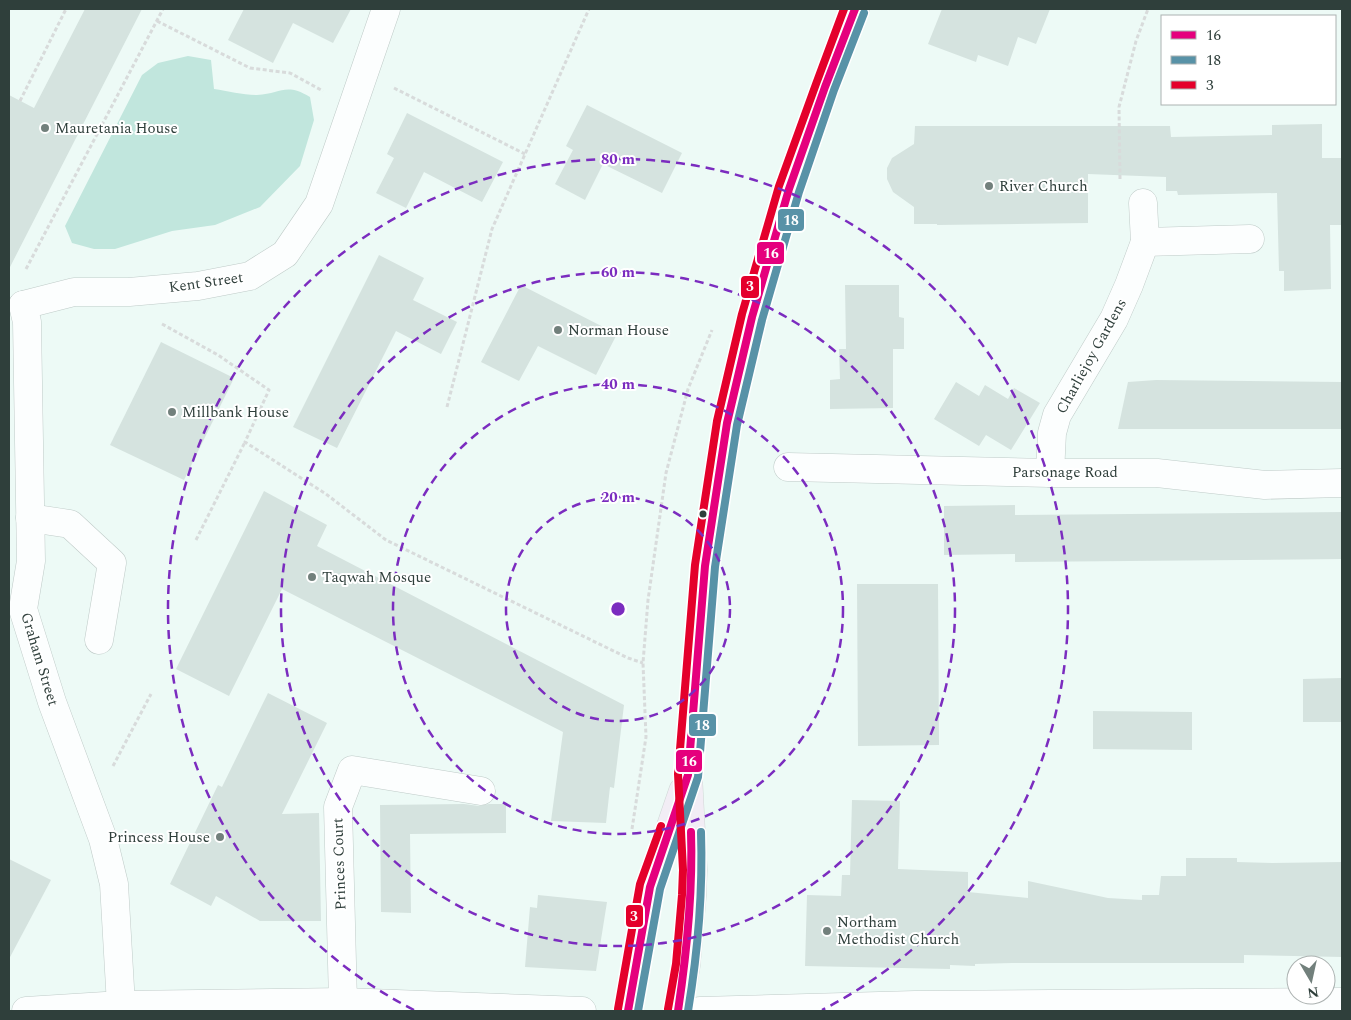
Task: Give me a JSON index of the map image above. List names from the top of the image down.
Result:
{
  "streets": {
    "street": [
      "Kent Street",
      "Charliejoy Gardens",
      "Parsonage Road",
      "Graham Street",
      "Princes Court"
    ]
  },
  "crossings": [
    ["Kent Street", "Graham Street"],
    ["Charliejoy Gardens", "Parsonage Road"]
  ],
  "places": [
    "Mauretania House",
    "River Church",
    "Norman House",
    "Millbank House",
    "Taqwah Mosque",
    "Princess House",
    "Northam Methodist Church"
  ],
  "lines": ["transit line 16", "transit line 3", "transit line 18"],
  "legend": ["16", "18", "3"],
  "north": "bottom",
  "rings": [
    "80 m",
    "60 m",
    "40 m",
    "20 m"
  ]
}
